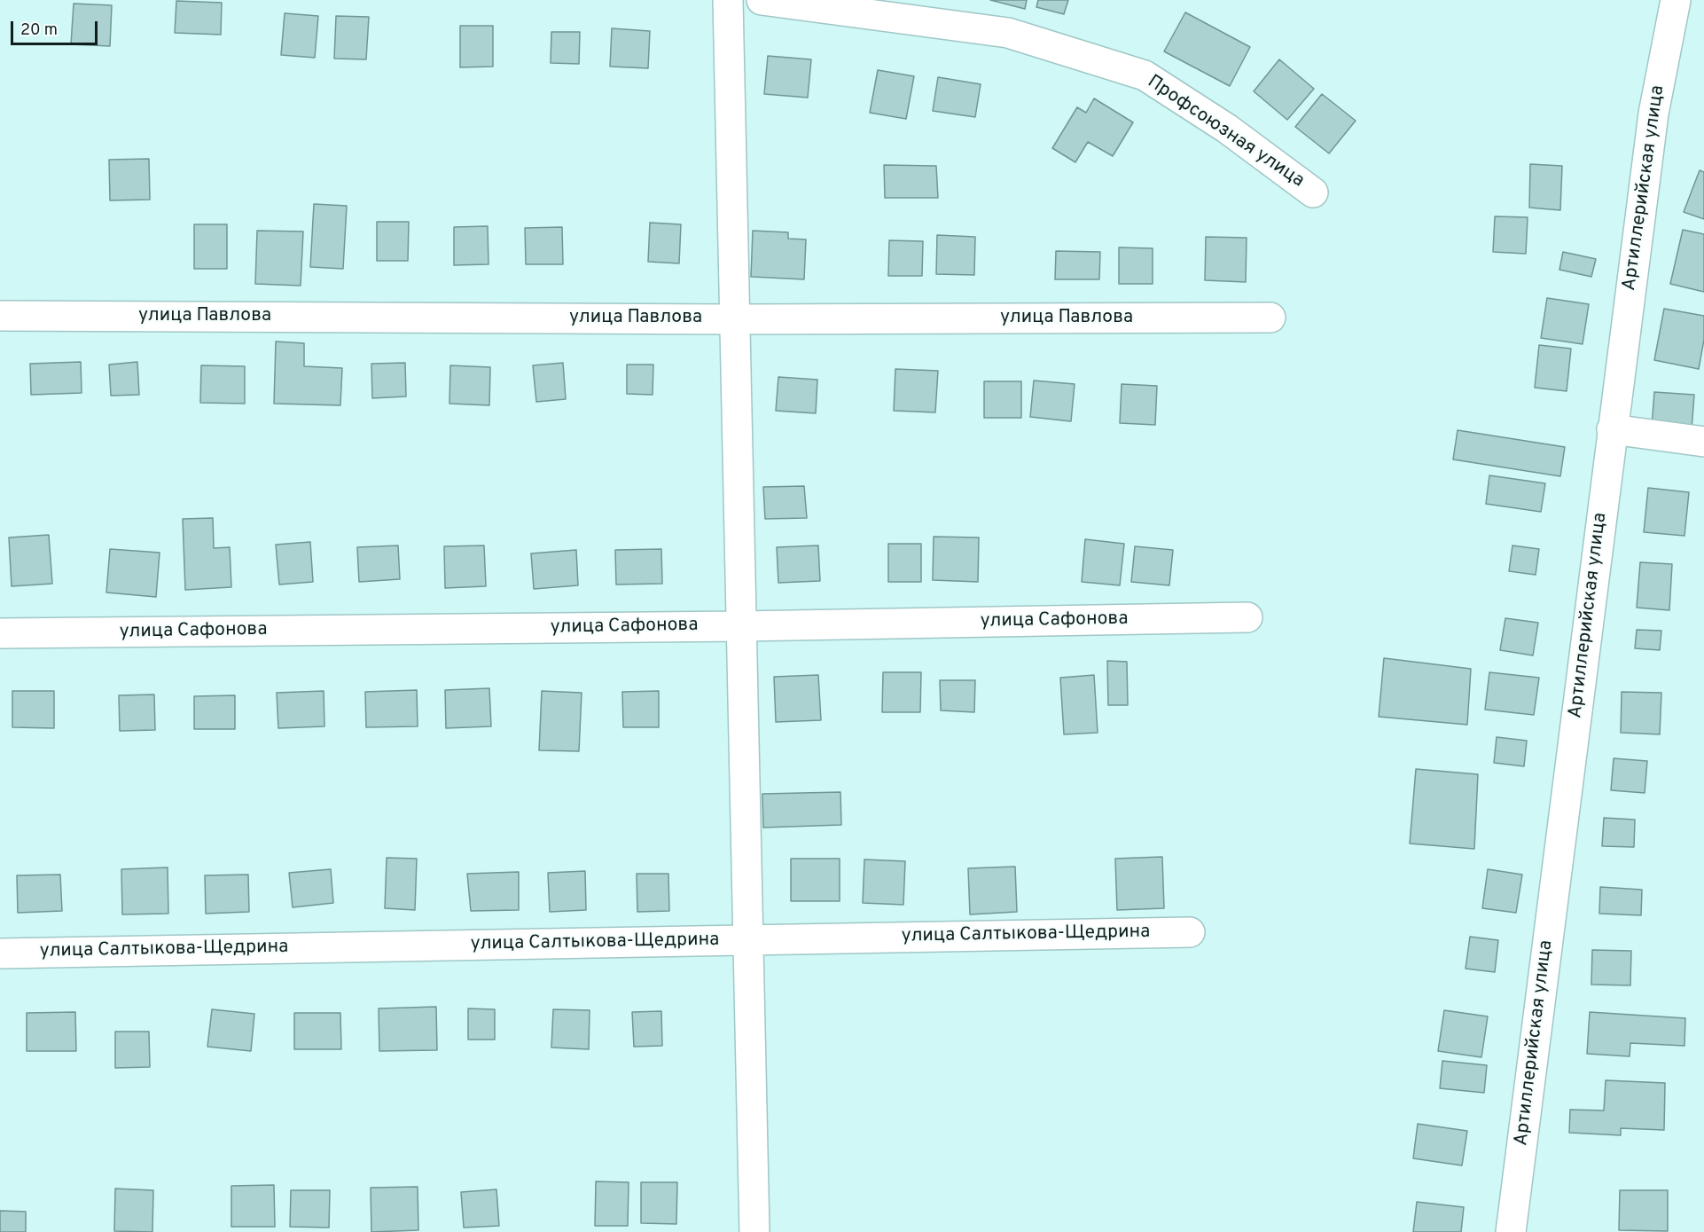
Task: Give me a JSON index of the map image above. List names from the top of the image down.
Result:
{
  "streets": {
    "street": [
      "Профсоюзная улица",
      "Артиллерийская улица",
      "улица Павлова",
      "улица Сафонова",
      "улица Салтыкова-Щедрина"
    ]
  },
  "scale_bar": "20 m"
}
